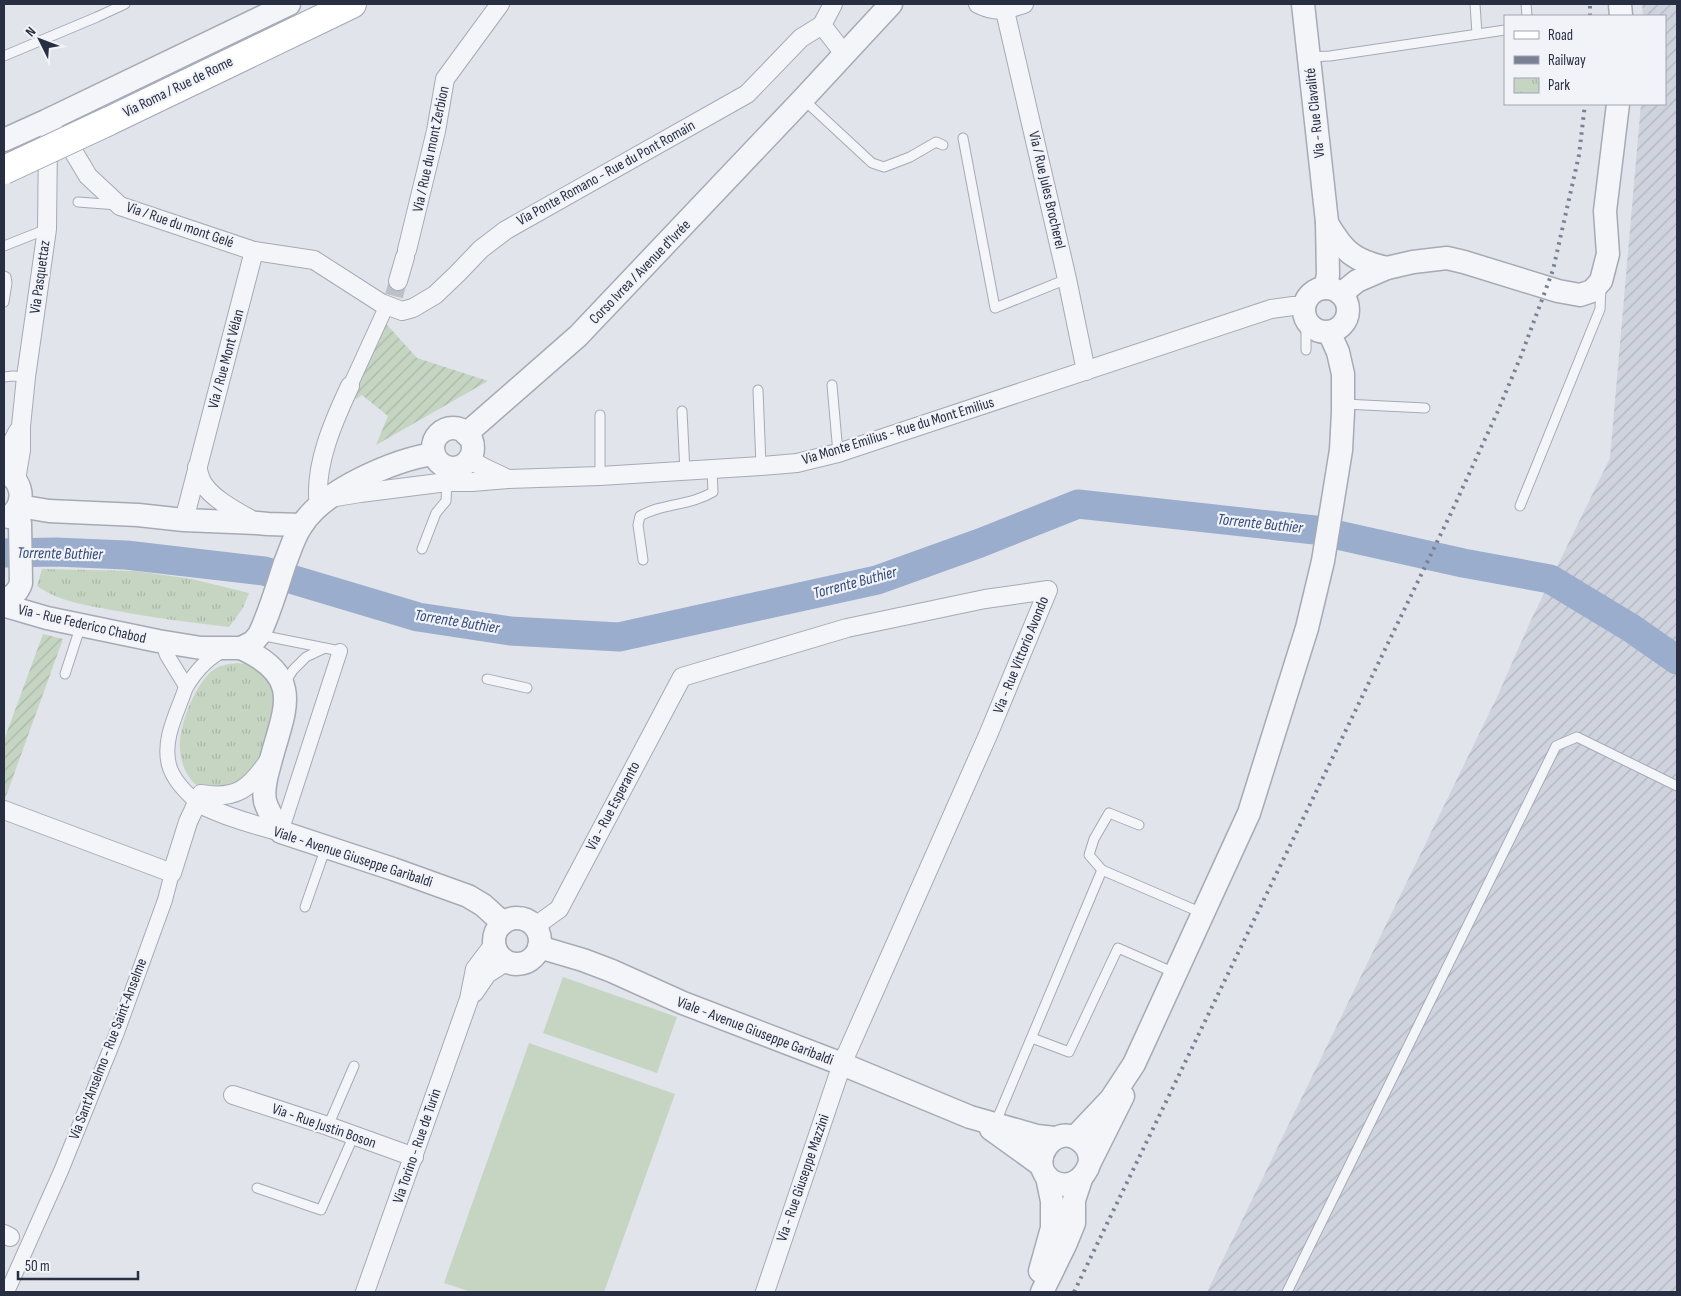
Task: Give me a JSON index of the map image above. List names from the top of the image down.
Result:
{
  "streets": {
    "main road": ["Via Roma / Rue de Rome"],
    "street": [
      "Via - Rue Clavalité",
      "Via / Rue du mont Zerbion",
      "Via Ponte Romano - Rue du Pont Romain",
      "Via / Rue Jules Brocherel",
      "Via / Rue du mont Gelé",
      "Corso Ivrea / Avenue d'Ivrée",
      "Via Pasquettaz",
      "Via / Rue Mont Vélan",
      "Via Monte Emilius - Rue du Mont Emilius",
      "Via - Rue Federico Chabod",
      "Via - Rue Vittorio Avondo",
      "Via - Rue Esperanto",
      "Viale - Avenue Giuseppe Garibaldi",
      "Via Sant'Anselmo - Rue Saint-Anselme",
      "Via - Rue Justin Boson",
      "Via Torino - Rue de Turin",
      "Via - Rue Giuseppe Mazzini"
    ]
  },
  "crossings": [
    ["Via - Rue Clavalité", "Via Monte Emilius - Rue du Mont Emilius"],
    ["Via / Rue du mont Zerbion", "Via Ponte Romano - Rue du Pont Romain"],
    ["Via / Rue du mont Zerbion", "Via / Rue du mont Gelé"],
    ["Via Ponte Romano - Rue du Pont Romain", "Via / Rue du mont Gelé"],
    ["Via / Rue Jules Brocherel", "Via Monte Emilius - Rue du Mont Emilius"],
    ["Via / Rue du mont Gelé", "Via Pasquettaz"],
    ["Via / Rue du mont Gelé", "Via / Rue Mont Vélan"],
    ["Via - Rue Federico Chabod", "Viale - Avenue Giuseppe Garibaldi"],
    ["Via - Rue Federico Chabod", "Via Sant'Anselmo - Rue Saint-Anselme"],
    ["Via - Rue Vittorio Avondo", "Via - Rue Esperanto"],
    ["Via - Rue Vittorio Avondo", "Viale - Avenue Giuseppe Garibaldi"],
    ["Via - Rue Vittorio Avondo", "Via - Rue Giuseppe Mazzini"],
    ["Via - Rue Esperanto", "Viale - Avenue Giuseppe Garibaldi"],
    ["Via - Rue Esperanto", "Via Torino - Rue de Turin"],
    ["Viale - Avenue Giuseppe Garibaldi", "Via Sant'Anselmo - Rue Saint-Anselme"],
    ["Viale - Avenue Giuseppe Garibaldi", "Via Torino - Rue de Turin"],
    ["Viale - Avenue Giuseppe Garibaldi", "Via - Rue Giuseppe Mazzini"],
    ["Via - Rue Justin Boson", "Via Torino - Rue de Turin"]
  ],
  "water": ["Torrente Buthier"],
  "legend": ["Road", "Railway", "Park"],
  "scale_bar": "50 m",
  "north": "top left"
}
